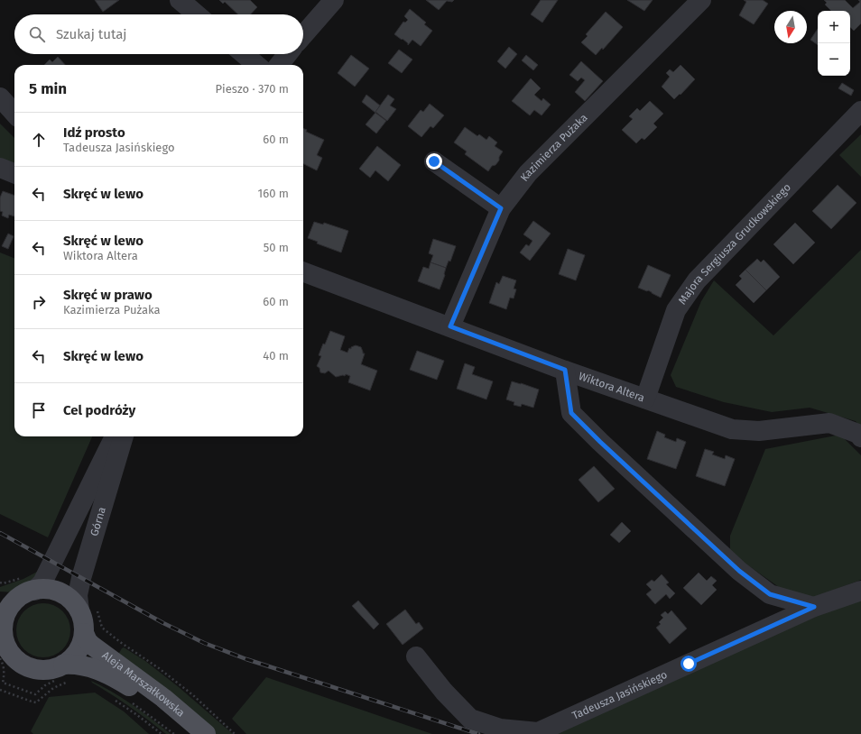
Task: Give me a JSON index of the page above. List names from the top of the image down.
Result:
{
  "streets": {
    "main road": ["Aleja Marszałkowska"],
    "street": [
      "Kazimierza Pużaka",
      "Majora Sergiusza Grudkowskiego",
      "Wiktora Altera",
      "Górna",
      "Tadeusza Jasińskiego"
    ]
  },
  "crossings": [
    ["Kazimierza Pużaka", "Wiktora Altera"],
    ["Majora Sergiusza Grudkowskiego", "Wiktora Altera"]
  ],
  "north": "bottom",
  "page": {
    "map_buttons": ["+", "−"],
    "search": "Szukaj tutaj",
    "heading": ["5 min", "Pieszo · 370 m"],
    "list": [
      ["Idź prosto", "Tadeusza Jasińskiego", "60 m"],
      ["Skręć w lewo", "160 m"],
      ["Skręć w lewo", "Wiktora Altera", "50 m"],
      ["Skręć w prawo", "Kazimierza Pużaka", "60 m"],
      ["Skręć w lewo", "40 m"],
      "Cel podróży"
    ]
  }
}
